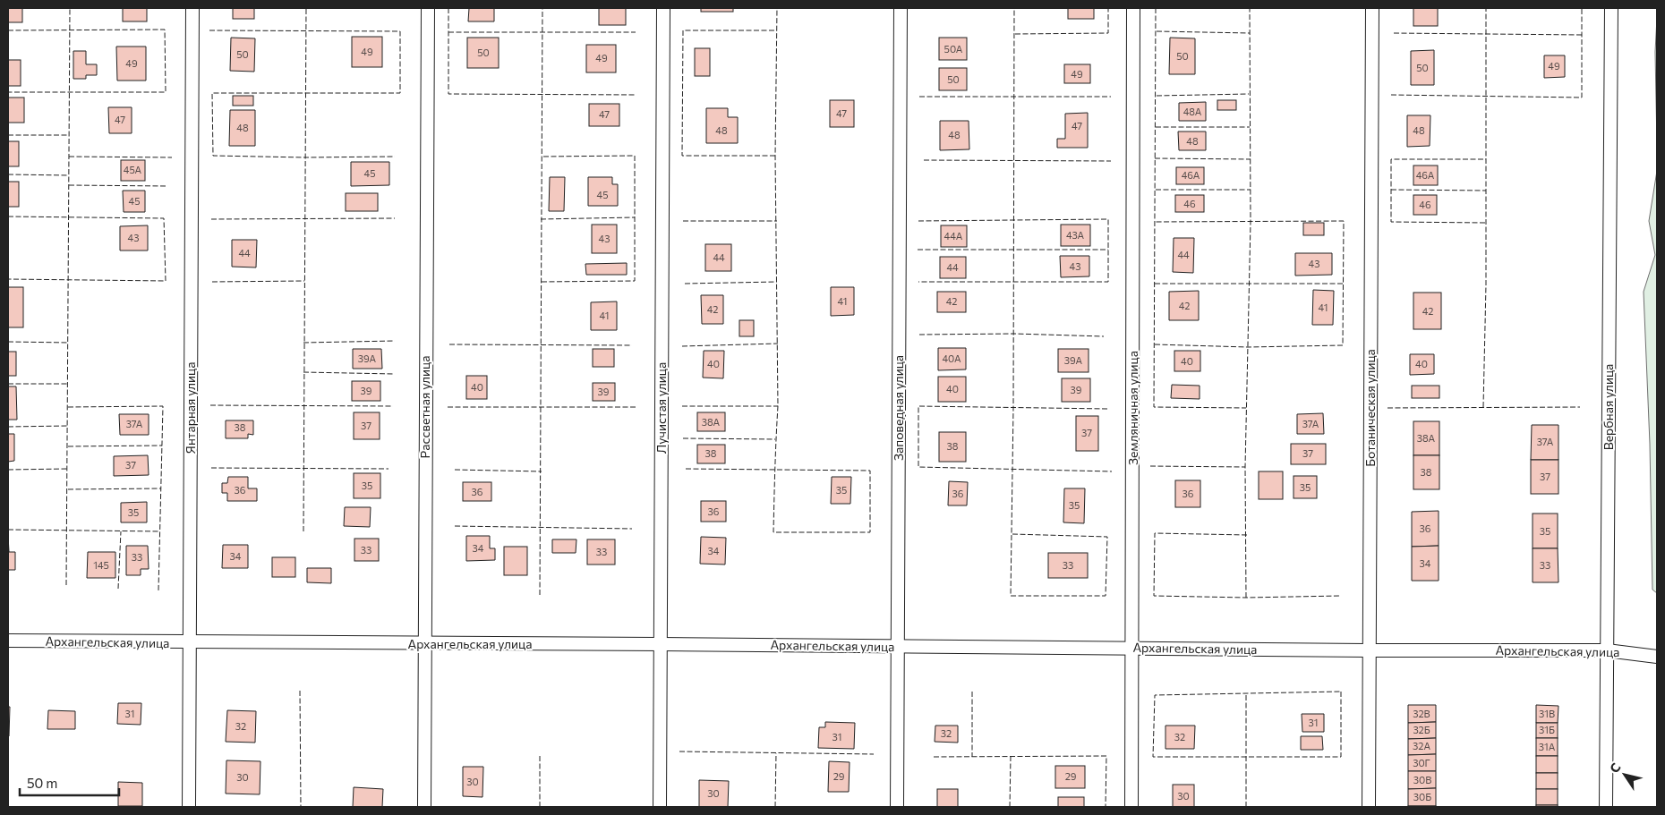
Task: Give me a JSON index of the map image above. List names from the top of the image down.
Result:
{
  "streets": {
    "street": [
      "Рассветная улица",
      "Вербная улица",
      "Янтарная улица",
      "Лучистая улица",
      "Заповедная улица",
      "Земляничная улица",
      "Ботаническая улица",
      "Архангельская улица"
    ]
  },
  "crossings": [
    ["Рассветная улица", "Архангельская улица"],
    ["Вербная улица", "Архангельская улица"],
    ["Янтарная улица", "Архангельская улица"],
    ["Лучистая улица", "Архангельская улица"],
    ["Заповедная улица", "Архангельская улица"],
    ["Земляничная улица", "Архангельская улица"],
    ["Ботаническая улица", "Архангельская улица"]
  ],
  "house_numbers": [
    "50А",
    "49",
    "50",
    "50",
    "50",
    "49",
    "49",
    "49",
    "50",
    "49",
    "50",
    "48А",
    "47",
    "47",
    "47",
    "47",
    "48",
    "48",
    "48",
    "48",
    "48",
    "45А",
    "45",
    "46А",
    "46А",
    "45",
    "45",
    "46",
    "46",
    "43А",
    "44А",
    "43",
    "43",
    "44",
    "44",
    "44",
    "43",
    "43",
    "44",
    "41",
    "42",
    "42",
    "41",
    "42",
    "42",
    "41",
    "39А",
    "40А",
    "39А",
    "40",
    "40",
    "40",
    "40",
    "40",
    "39",
    "39",
    "39",
    "38А",
    "37А",
    "37А",
    "37",
    "38",
    "37",
    "38А",
    "37А",
    "38",
    "38",
    "37",
    "37",
    "38",
    "37",
    "35",
    "35",
    "36",
    "35",
    "36",
    "36",
    "36",
    "35",
    "36",
    "35",
    "36",
    "35",
    "34",
    "33",
    "34",
    "33",
    "34",
    "33",
    "34",
    "145",
    "33",
    "33",
    "31",
    "32В",
    "31В",
    "31",
    "32",
    "32Б",
    "31Б",
    "32",
    "31",
    "32",
    "32А",
    "31А",
    "30Г",
    "29",
    "29",
    "30",
    "30В",
    "30",
    "30",
    "30",
    "30Б"
  ],
  "scale_bar": "50 m",
  "north": "top left"
}
